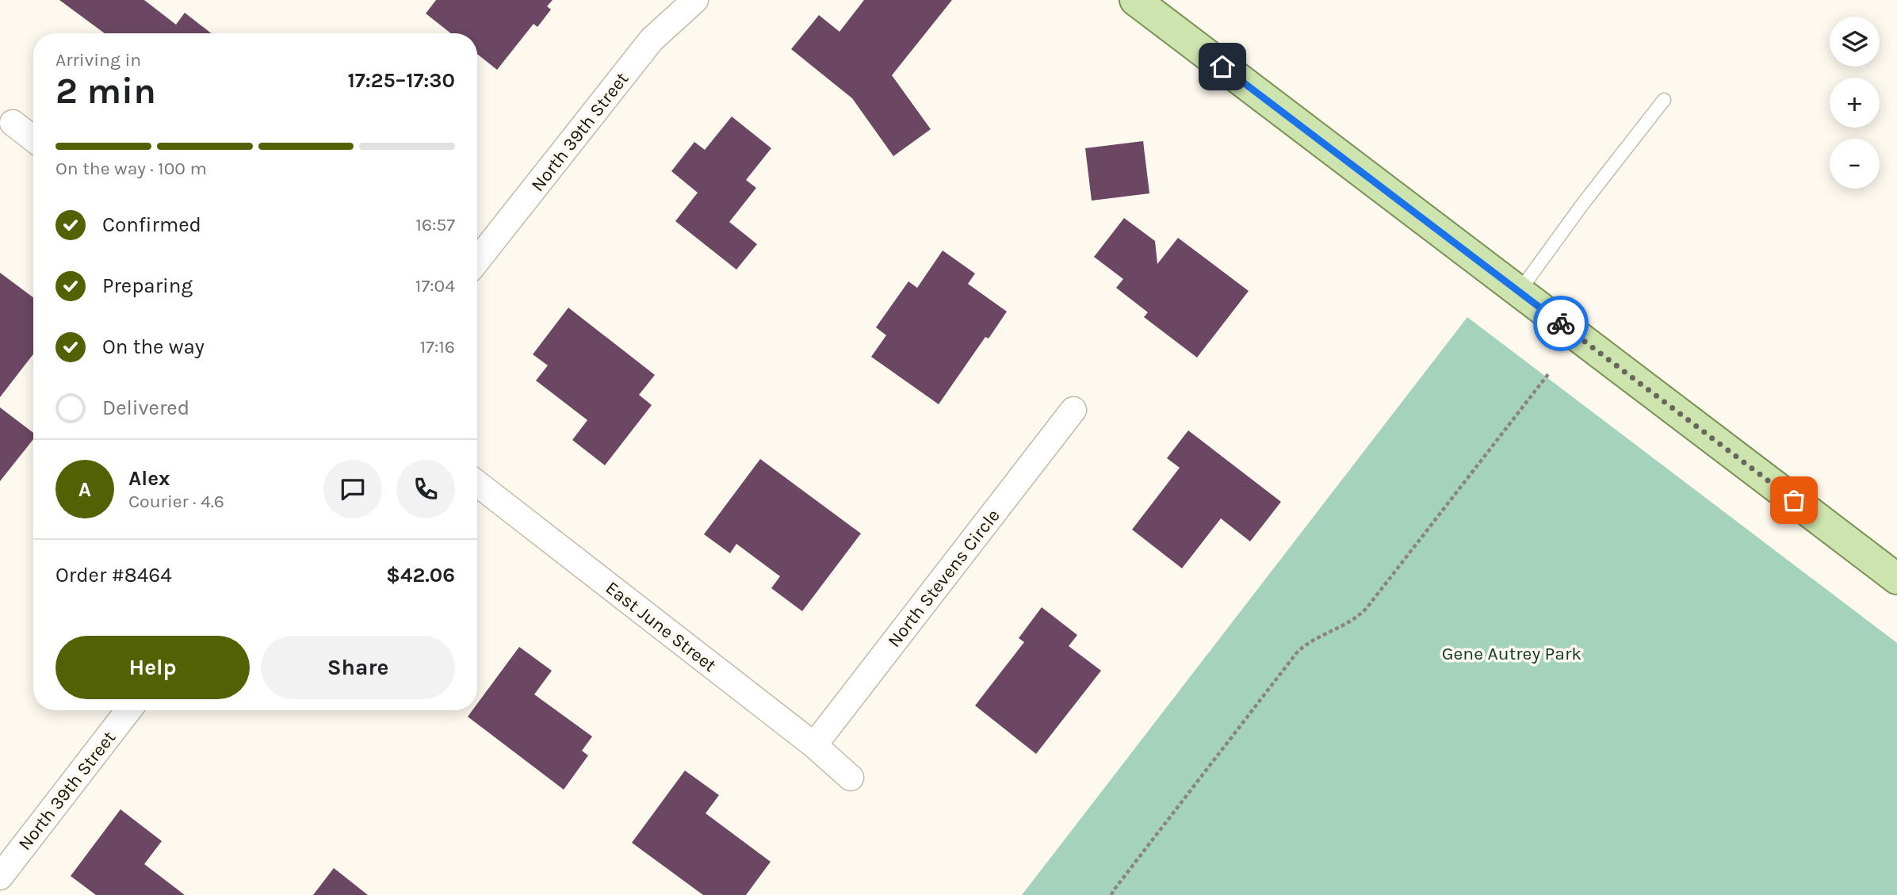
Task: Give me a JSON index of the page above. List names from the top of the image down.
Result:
{
  "streets": {
    "street": ["North 39th Street", "North Stevens Circle", "East June Street"]
  },
  "crossings": [
    ["North Stevens Circle", "East June Street"]
  ],
  "parks": ["Gene Autrey Park"],
  "page": {
    "map_buttons": ["+", "−"],
    "heading": ["2 min", "Arriving in", "17:25–17:30"],
    "panel": [
      "Alex",
      "Courier · 4.6",
      "Order #8464",
      "$42.06"
    ],
    "bar": "On the way · 100 m",
    "list": [
      ["Confirmed", "16:57"],
      ["Preparing", "17:04"],
      ["On the way", "17:16"],
      "Delivered"
    ],
    "round": "A",
    "buttons": ["Help", "Share"]
  }
}
